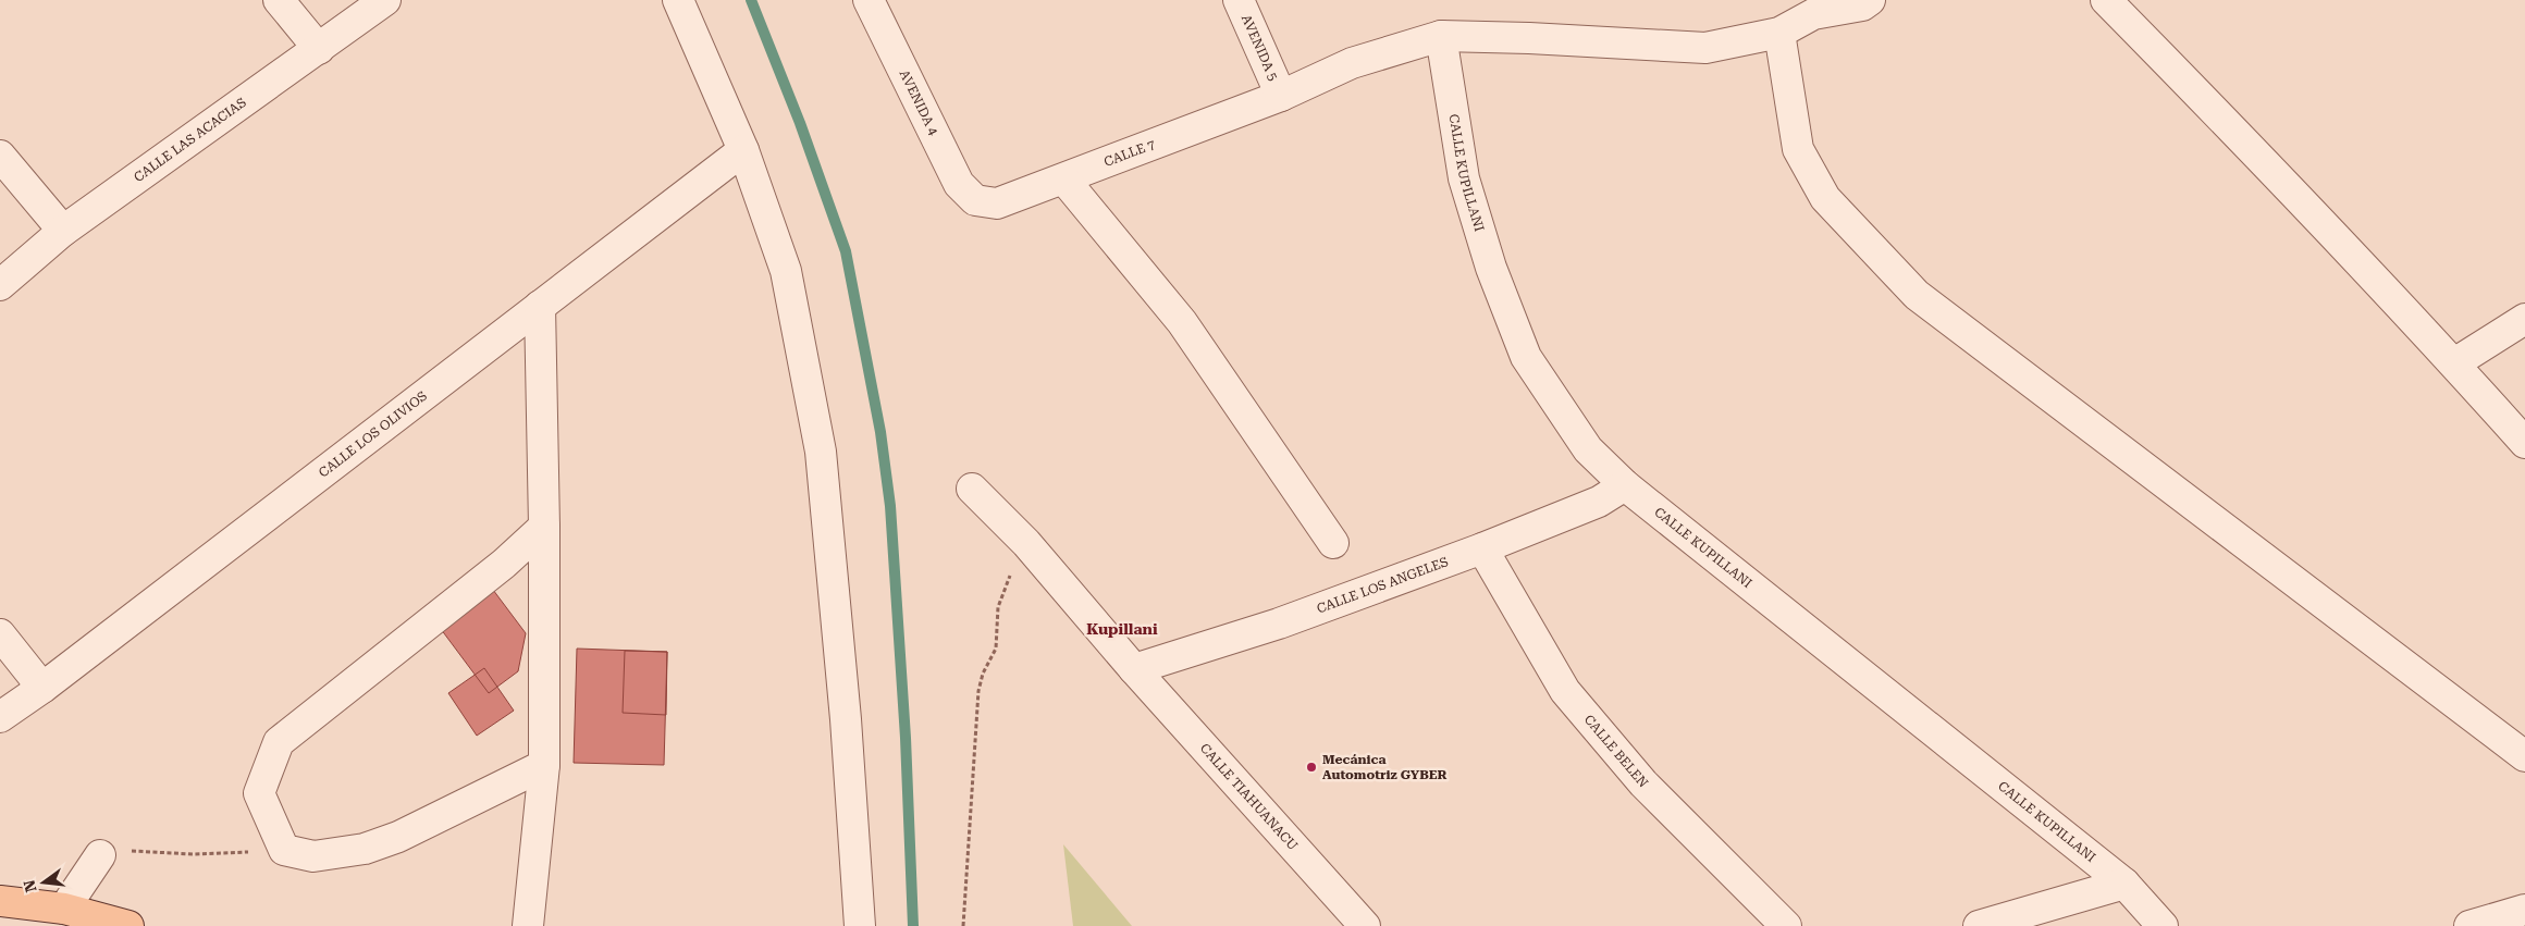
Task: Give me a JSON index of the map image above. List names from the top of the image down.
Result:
{
  "streets": {
    "street": [
      "AVENIDA 5",
      "AVENIDA 4",
      "CALLE LAS ACACIAS",
      "CALLE 7",
      "CALLE KUPILLANI",
      "CALLE LOS OLIVIOS",
      "CALLE LOS ANGELES",
      "CALLE BELEN",
      "CALLE TIAHUANACU"
    ]
  },
  "crossings": [
    ["AVENIDA 5", "CALLE 7"],
    ["AVENIDA 4", "CALLE 7"],
    ["CALLE 7", "CALLE KUPILLANI"],
    ["CALLE KUPILLANI", "CALLE LOS ANGELES"],
    ["CALLE LOS ANGELES", "CALLE BELEN"],
    ["CALLE LOS ANGELES", "CALLE TIAHUANACU"]
  ],
  "districts": ["Kupillani"],
  "places": ["Mecánica Automotriz GYBER"],
  "north": "left"
}
